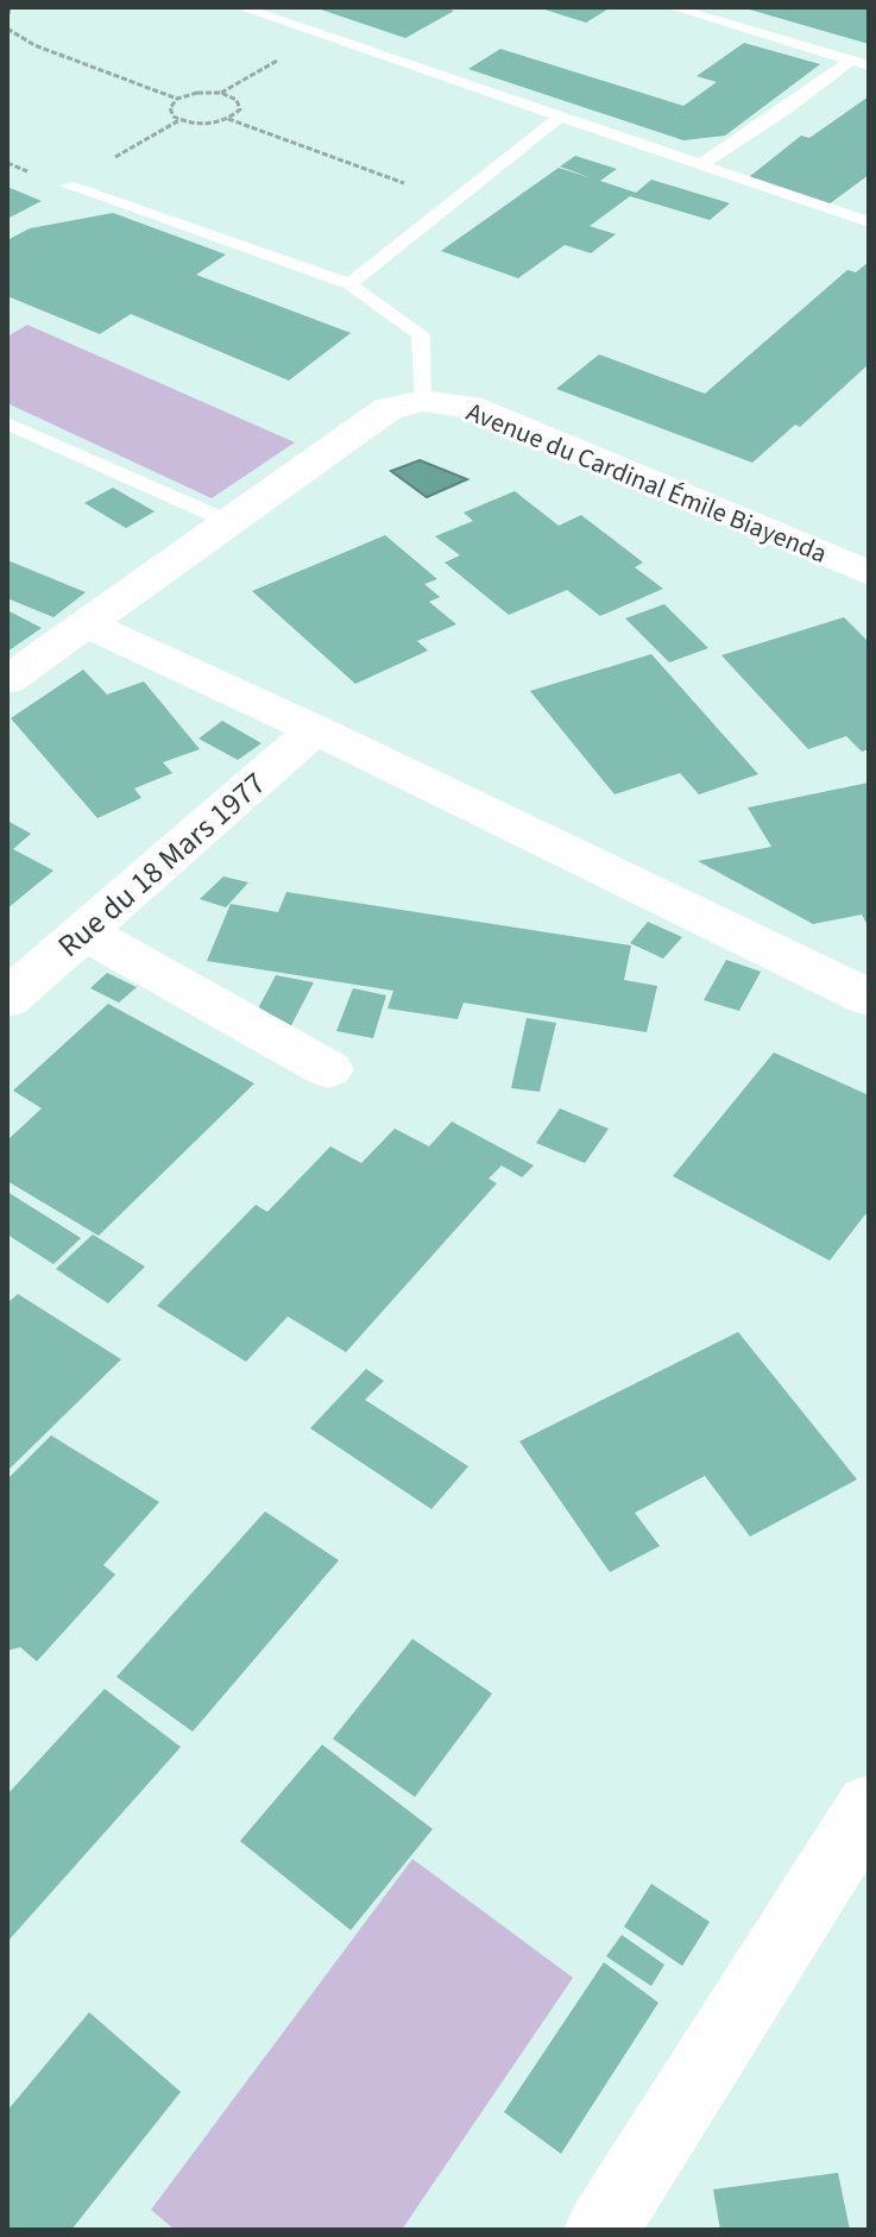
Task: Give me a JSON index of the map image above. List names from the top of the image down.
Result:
{
  "streets": {
    "street": ["Avenue du Cardinal Émile Biayenda", "Rue du 18 Mars 1977"]
  }
}
